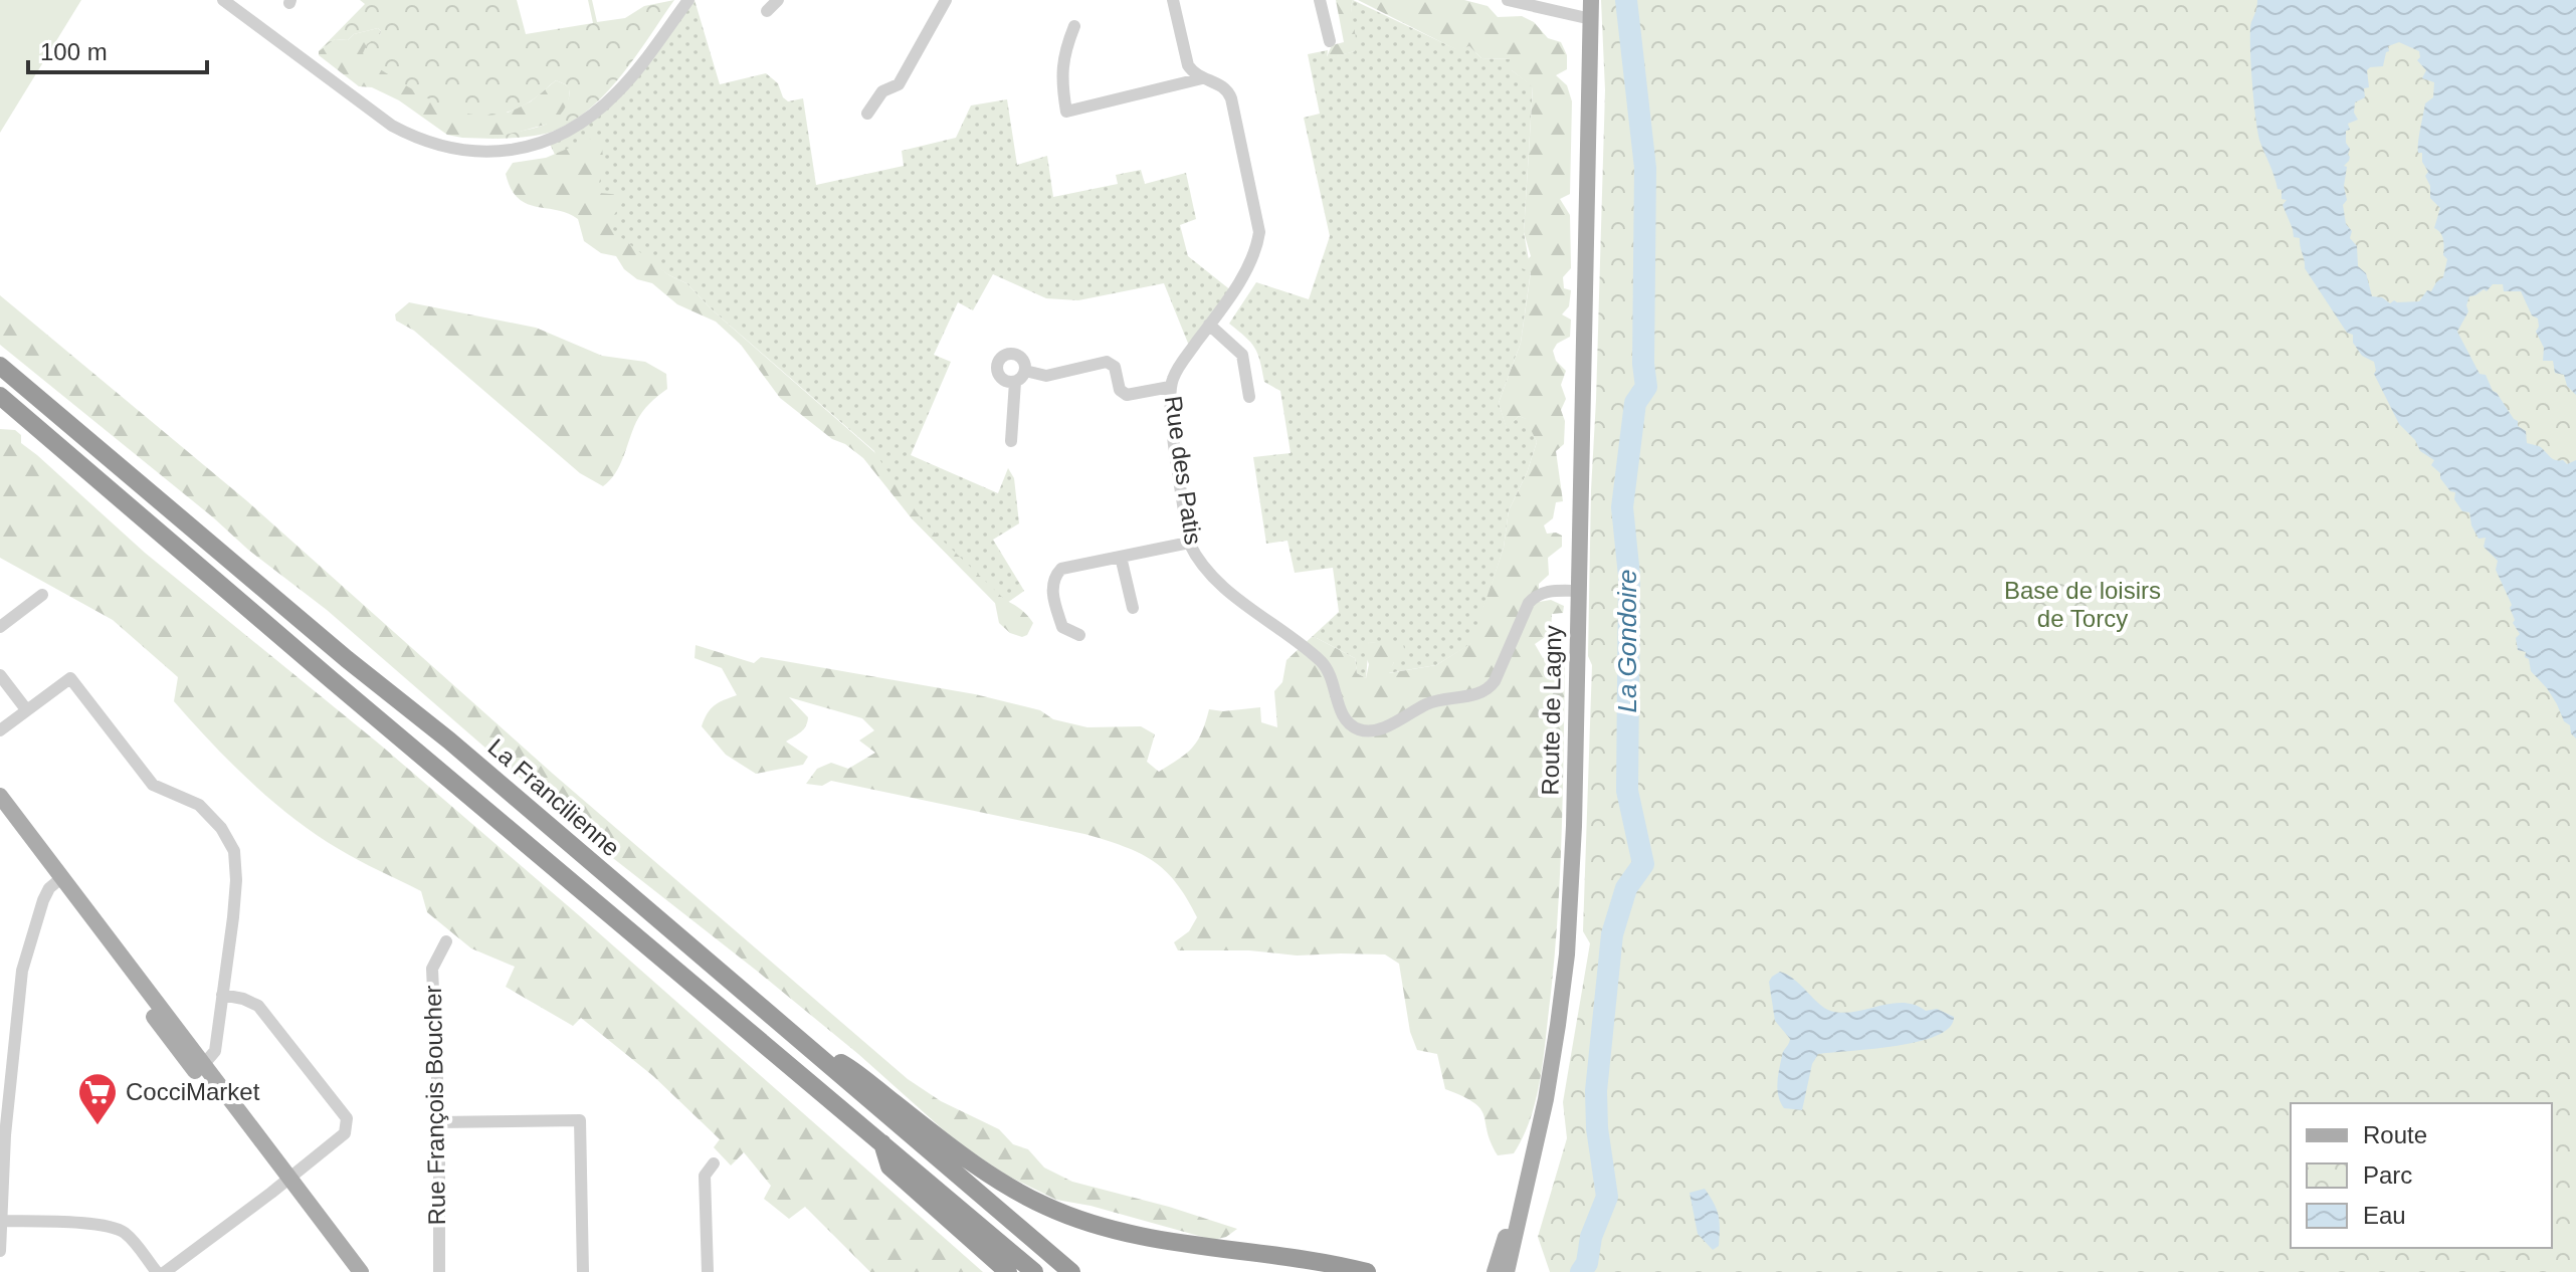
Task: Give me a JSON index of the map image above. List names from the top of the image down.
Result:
{
  "streets": {
    "highway": ["La Francilienne"],
    "main road": ["Route de Lagny"],
    "street": ["Rue des Patis", "Rue François Boucher"]
  },
  "crossings": [
    ["Rue des Patis", "Route de Lagny"]
  ],
  "water": ["La Gondoire"],
  "parks": ["Base de loisirs de Torcy"],
  "places": {
    "supermarket": ["CocciMarket"]
  },
  "legend": ["Route", "Parc", "Eau"],
  "scale_bar": "100 m"
}
